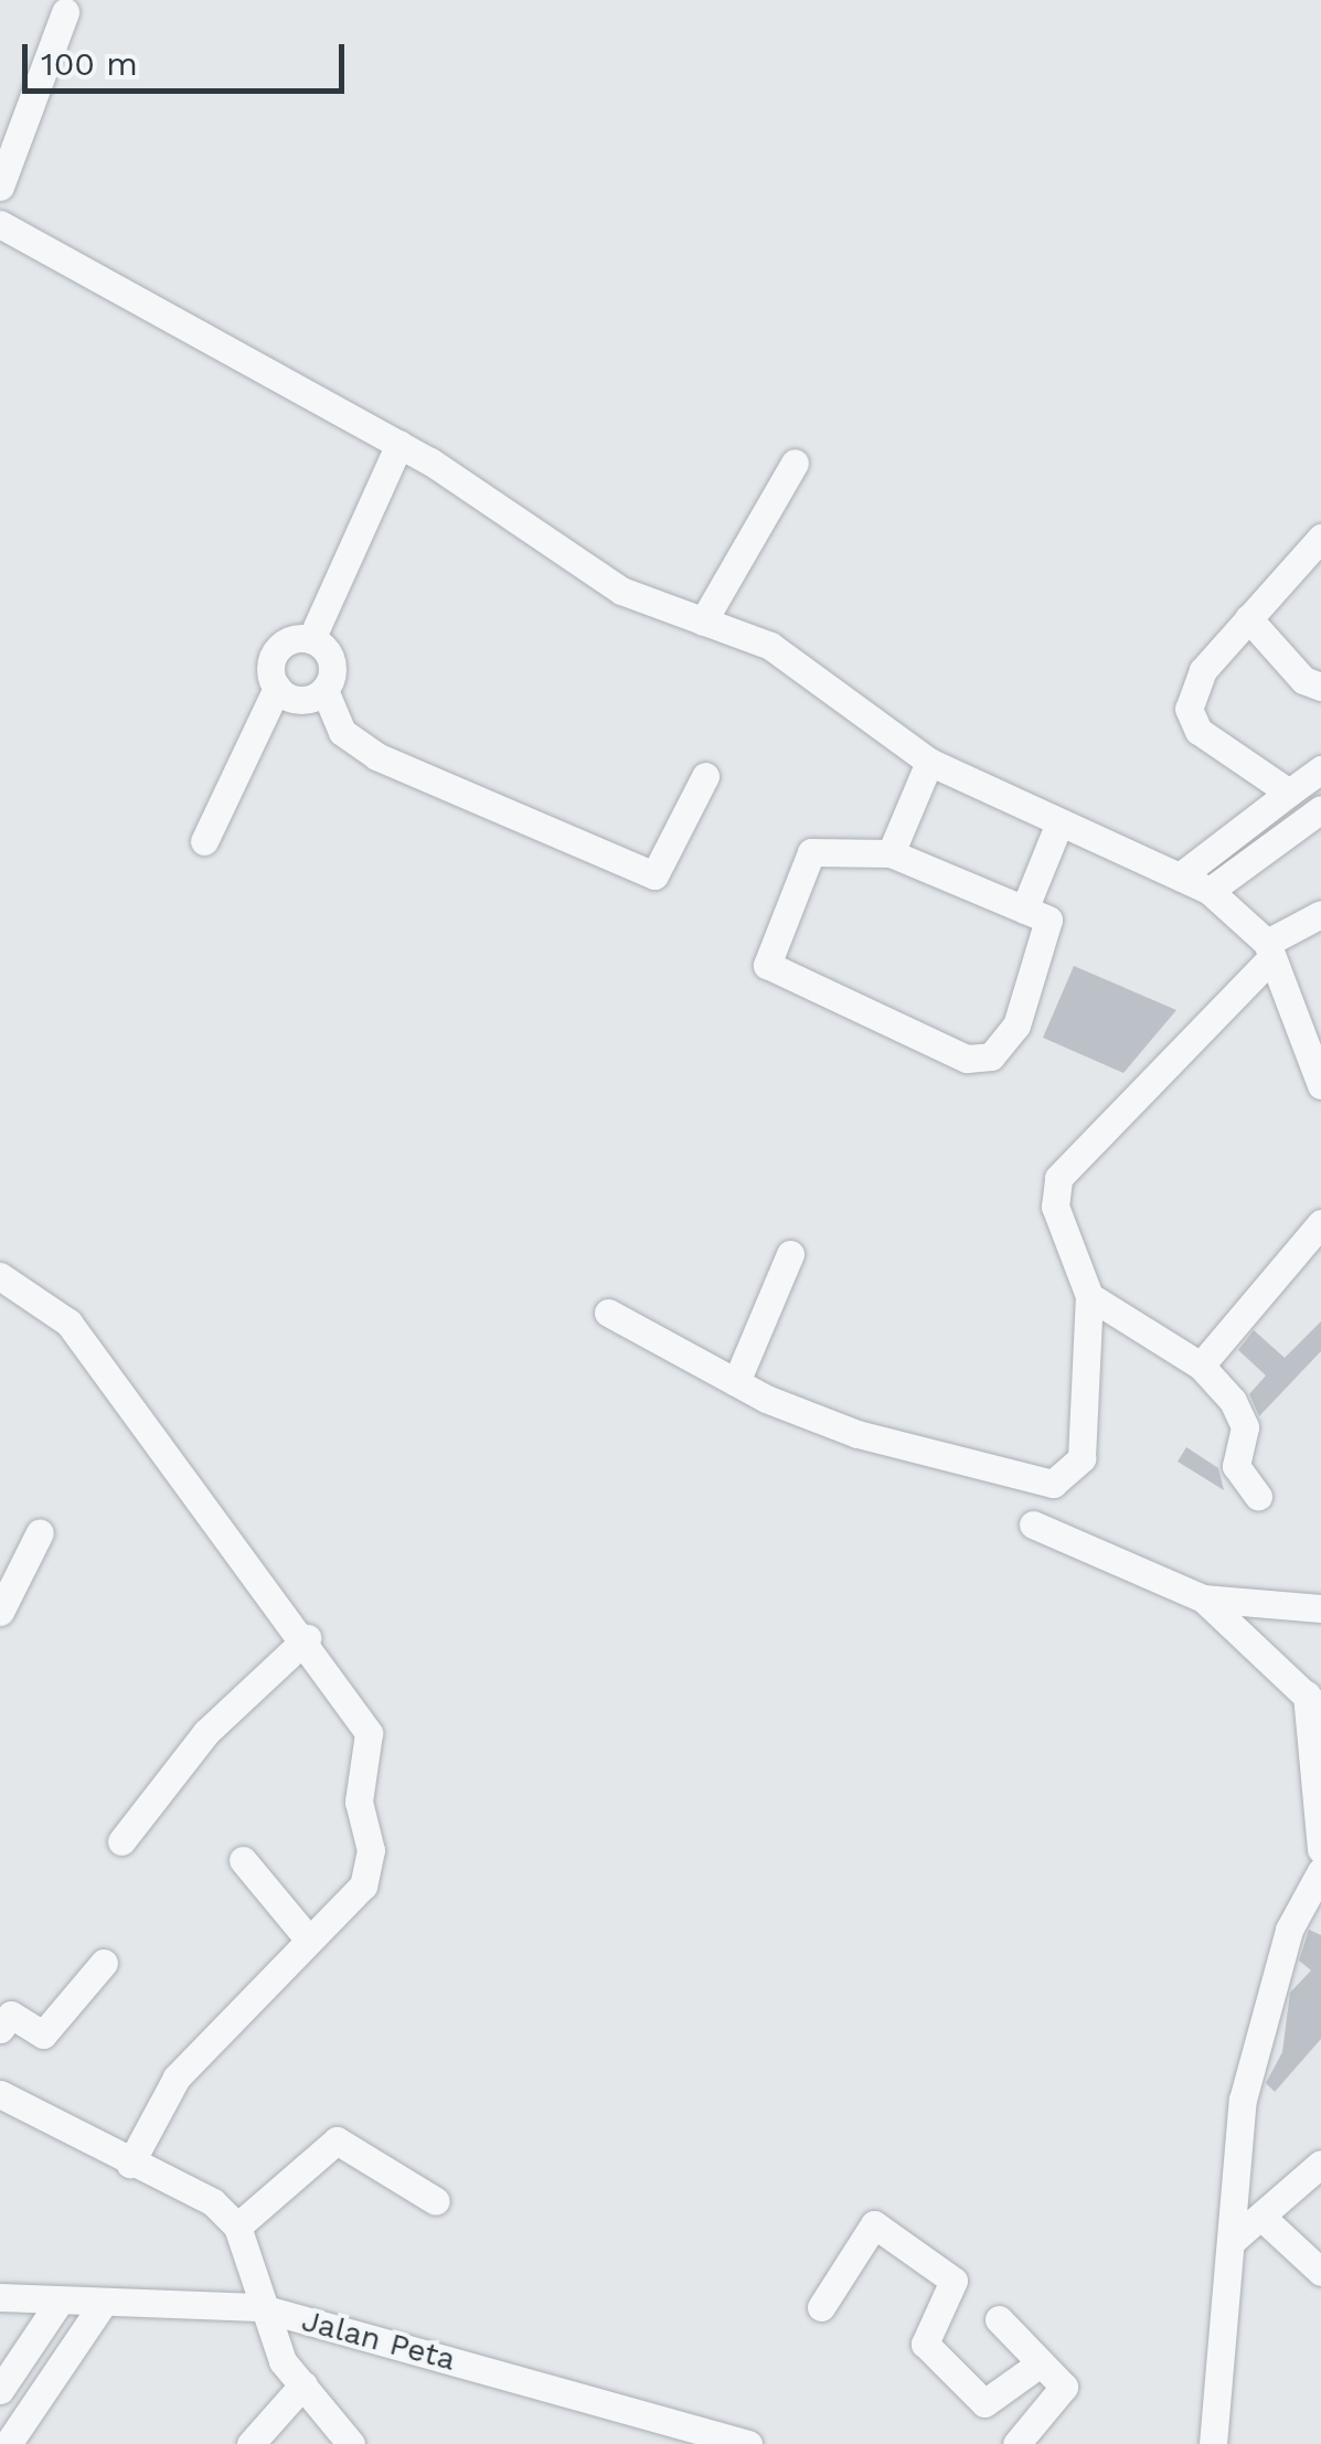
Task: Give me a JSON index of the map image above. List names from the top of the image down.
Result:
{
  "streets": {
    "street": ["Jalan Peta"]
  },
  "scale_bar": "100 m"
}
